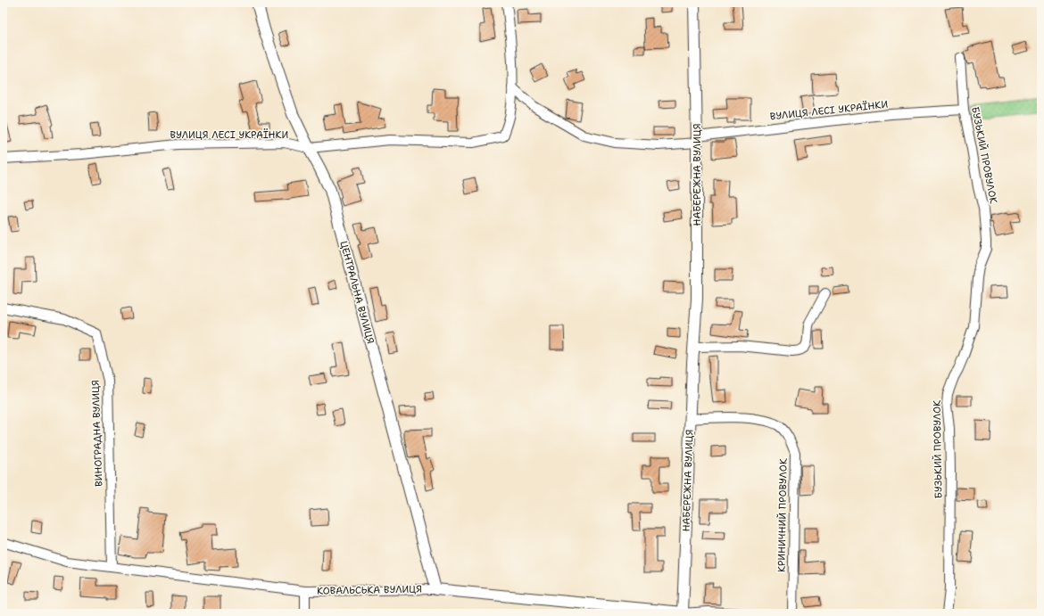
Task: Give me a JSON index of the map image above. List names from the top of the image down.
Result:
{
  "streets": {
    "street": [
      "ВУЛИЦЯ ЛЕСІ УКРАЇНКИ",
      "БУЗЬКИЙ ПРОВУЛОК",
      "НАБЕРЕЖНА ВУЛИЦЯ",
      "ЦЕНТРАЛЬНА ВУЛИЦЯ",
      "ВИНОГРАДНА ВУЛИЦЯ",
      "КРИНИЧНИЙ ПРОВУЛОК",
      "КОВАЛЬСЬКА ВУЛИЦЯ"
    ]
  },
  "crossings": [
    ["ВУЛИЦЯ ЛЕСІ УКРАЇНКИ", "БУЗЬКИЙ ПРОВУЛОК"],
    ["ВУЛИЦЯ ЛЕСІ УКРАЇНКИ", "НАБЕРЕЖНА ВУЛИЦЯ"],
    ["ВУЛИЦЯ ЛЕСІ УКРАЇНКИ", "ЦЕНТРАЛЬНА ВУЛИЦЯ"],
    ["НАБЕРЕЖНА ВУЛИЦЯ", "КРИНИЧНИЙ ПРОВУЛОК"],
    ["НАБЕРЕЖНА ВУЛИЦЯ", "КОВАЛЬСЬКА ВУЛИЦЯ"],
    ["ЦЕНТРАЛЬНА ВУЛИЦЯ", "КОВАЛЬСЬКА ВУЛИЦЯ"],
    ["ВИНОГРАДНА ВУЛИЦЯ", "КОВАЛЬСЬКА ВУЛИЦЯ"]
  ]
}
